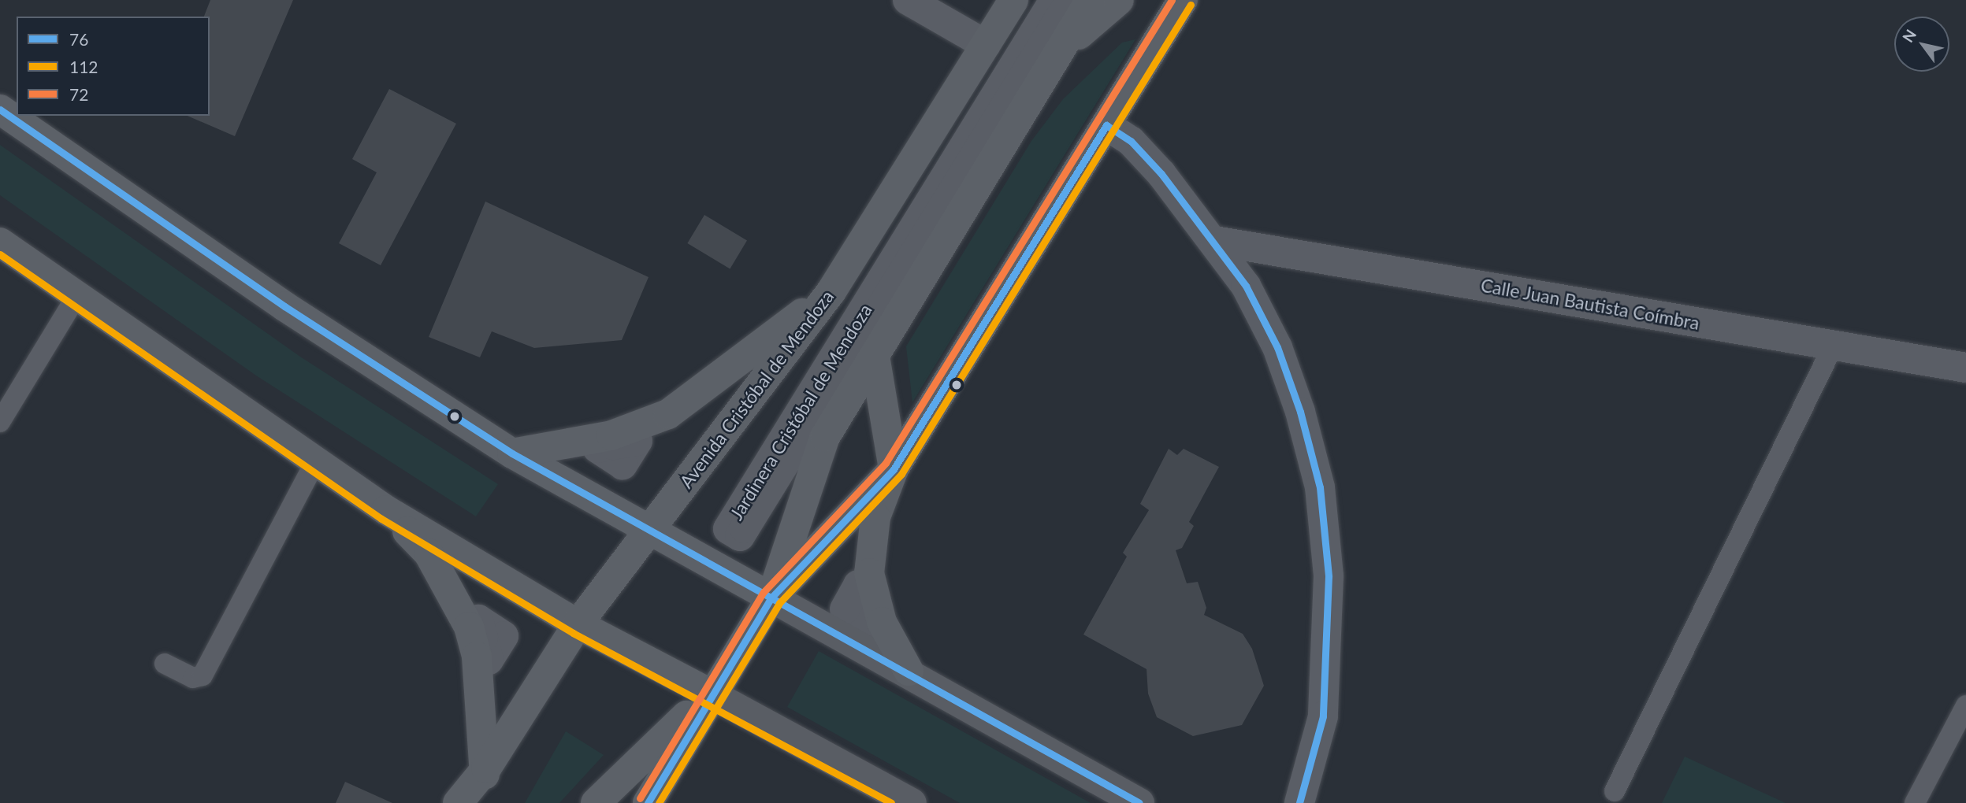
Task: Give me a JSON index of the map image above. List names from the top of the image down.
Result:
{
  "streets": {
    "main road": ["Avenida Cristóbal de Mendoza"],
    "street": ["Calle Juan Bautista Coímbra", "Jardinera Cristóbal de Mendoza"]
  },
  "lines": ["transit line 72", "transit line 112", "transit line 76"],
  "legend": ["76", "112", "72"],
  "north": "top left"
}
